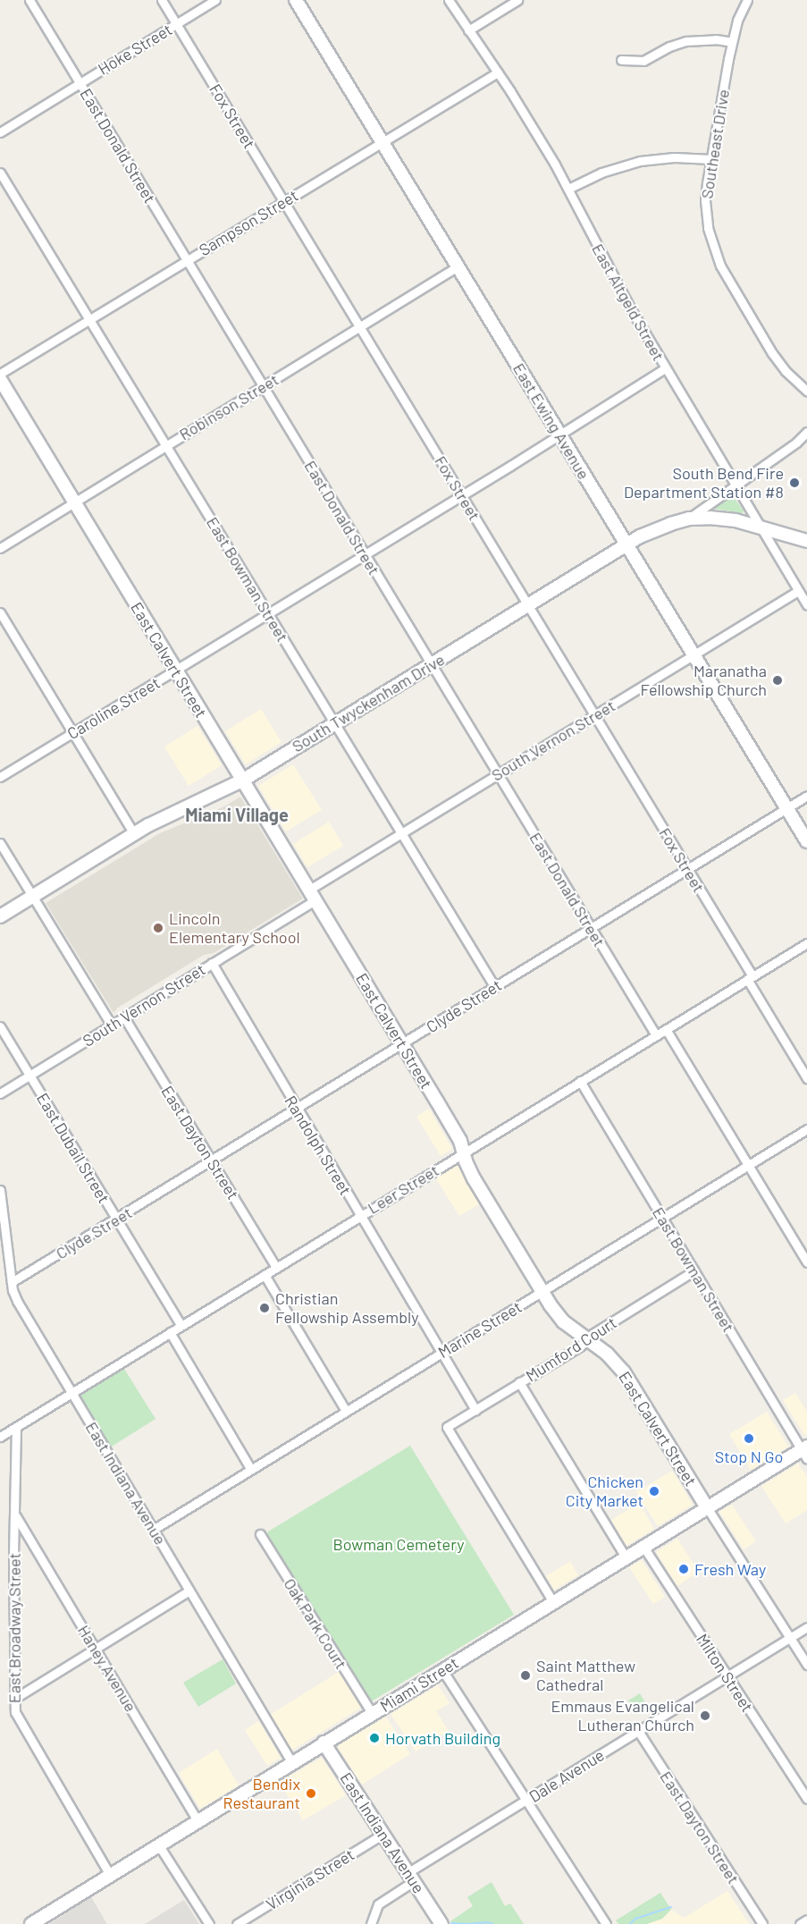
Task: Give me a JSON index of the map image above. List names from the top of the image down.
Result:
{
  "streets": {
    "street": [
      "Hoke Street",
      "Fox Street",
      "Southeast Drive",
      "East Donald Street",
      "Sampson Street",
      "East Altgeld Street",
      "Robinson Street",
      "East Ewing Avenue",
      "East Bowman Street",
      "East Calvert Street",
      "South Twyckenham Drive",
      "Caroline Street",
      "South Vernon Street",
      "Clyde Street",
      "East Dayton Street",
      "Randolph Street",
      "East Dubail Street",
      "Leer Street",
      "Marine Street",
      "Mumford Court",
      "East Indiana Avenue",
      "Oak Park Court",
      "East Broadway Street",
      "Haney Avenue",
      "Milton Street",
      "Miami Street",
      "Dale Avenue",
      "Virginia Street"
    ]
  },
  "crossings": [
    ["Hoke Street", "Fox Street"],
    ["Hoke Street", "East Donald Street"],
    ["Fox Street", "Sampson Street"],
    ["Fox Street", "Robinson Street"],
    ["Fox Street", "South Twyckenham Drive"],
    ["Fox Street", "Caroline Street"],
    ["Fox Street", "South Vernon Street"],
    ["Fox Street", "Clyde Street"],
    ["Fox Street", "Leer Street"],
    ["East Donald Street", "Sampson Street"],
    ["East Donald Street", "Robinson Street"],
    ["East Donald Street", "South Twyckenham Drive"],
    ["East Donald Street", "Caroline Street"],
    ["East Donald Street", "South Vernon Street"],
    ["East Donald Street", "Clyde Street"],
    ["East Donald Street", "Leer Street"],
    ["Sampson Street", "East Altgeld Street"],
    ["Sampson Street", "East Ewing Avenue"],
    ["Sampson Street", "East Bowman Street"],
    ["East Altgeld Street", "South Twyckenham Drive"],
    ["East Altgeld Street", "Caroline Street"],
    ["East Altgeld Street", "South Vernon Street"],
    ["Robinson Street", "East Ewing Avenue"],
    ["Robinson Street", "East Bowman Street"],
    ["Robinson Street", "East Calvert Street"],
    ["East Ewing Avenue", "South Twyckenham Drive"],
    ["East Ewing Avenue", "Caroline Street"],
    ["East Ewing Avenue", "South Vernon Street"],
    ["East Ewing Avenue", "Clyde Street"],
    ["East Bowman Street", "South Twyckenham Drive"],
    ["East Bowman Street", "Caroline Street"],
    ["East Bowman Street", "South Vernon Street"],
    ["East Bowman Street", "Clyde Street"],
    ["East Bowman Street", "Leer Street"],
    ["East Bowman Street", "Marine Street"],
    ["East Bowman Street", "Mumford Court"],
    ["East Bowman Street", "Miami Street"],
    ["East Calvert Street", "South Twyckenham Drive"],
    ["East Calvert Street", "Caroline Street"],
    ["East Calvert Street", "South Vernon Street"],
    ["East Calvert Street", "Clyde Street"],
    ["East Calvert Street", "Leer Street"],
    ["East Calvert Street", "Marine Street"],
    ["East Calvert Street", "Mumford Court"],
    ["East Calvert Street", "Miami Street"],
    ["East Calvert Street", "Dale Avenue"],
    ["South Vernon Street", "East Dayton Street"],
    ["South Vernon Street", "Randolph Street"],
    ["South Vernon Street", "East Dubail Street"],
    ["Clyde Street", "East Dayton Street"],
    ["Clyde Street", "Randolph Street"],
    ["Clyde Street", "East Dubail Street"],
    ["Clyde Street", "East Indiana Avenue"],
    ["East Dayton Street", "Leer Street"],
    ["East Dayton Street", "Dale Avenue"],
    ["Randolph Street", "Leer Street"],
    ["Randolph Street", "Marine Street"],
    ["Randolph Street", "Mumford Court"],
    ["East Dubail Street", "Leer Street"],
    ["Leer Street", "East Indiana Avenue"],
    ["Leer Street", "East Broadway Street"],
    ["Marine Street", "East Indiana Avenue"],
    ["Mumford Court", "Miami Street"],
    ["East Indiana Avenue", "Miami Street"],
    ["East Indiana Avenue", "Dale Avenue"],
    ["East Indiana Avenue", "Virginia Street"],
    ["Oak Park Court", "Miami Street"],
    ["East Broadway Street", "Haney Avenue"],
    ["East Broadway Street", "Miami Street"],
    ["Haney Avenue", "Miami Street"],
    ["Milton Street", "Miami Street"],
    ["Milton Street", "Dale Avenue"]
  ],
  "districts": ["Miami Village"],
  "parks": ["Bowman Cemetery"],
  "places": [
    "South Bend Fire Department Station #8",
    "Maranatha Fellowship Church",
    "Lincoln Elementary School",
    "Christian Fellowship Assembly",
    "Stop N Go",
    "Chicken City Market",
    "Fresh Way",
    "Saint Matthew Cathedral",
    "Emmaus Evangelical Lutheran Church",
    "Horvath Building",
    "Bendix Restaurant"
  ]
}
